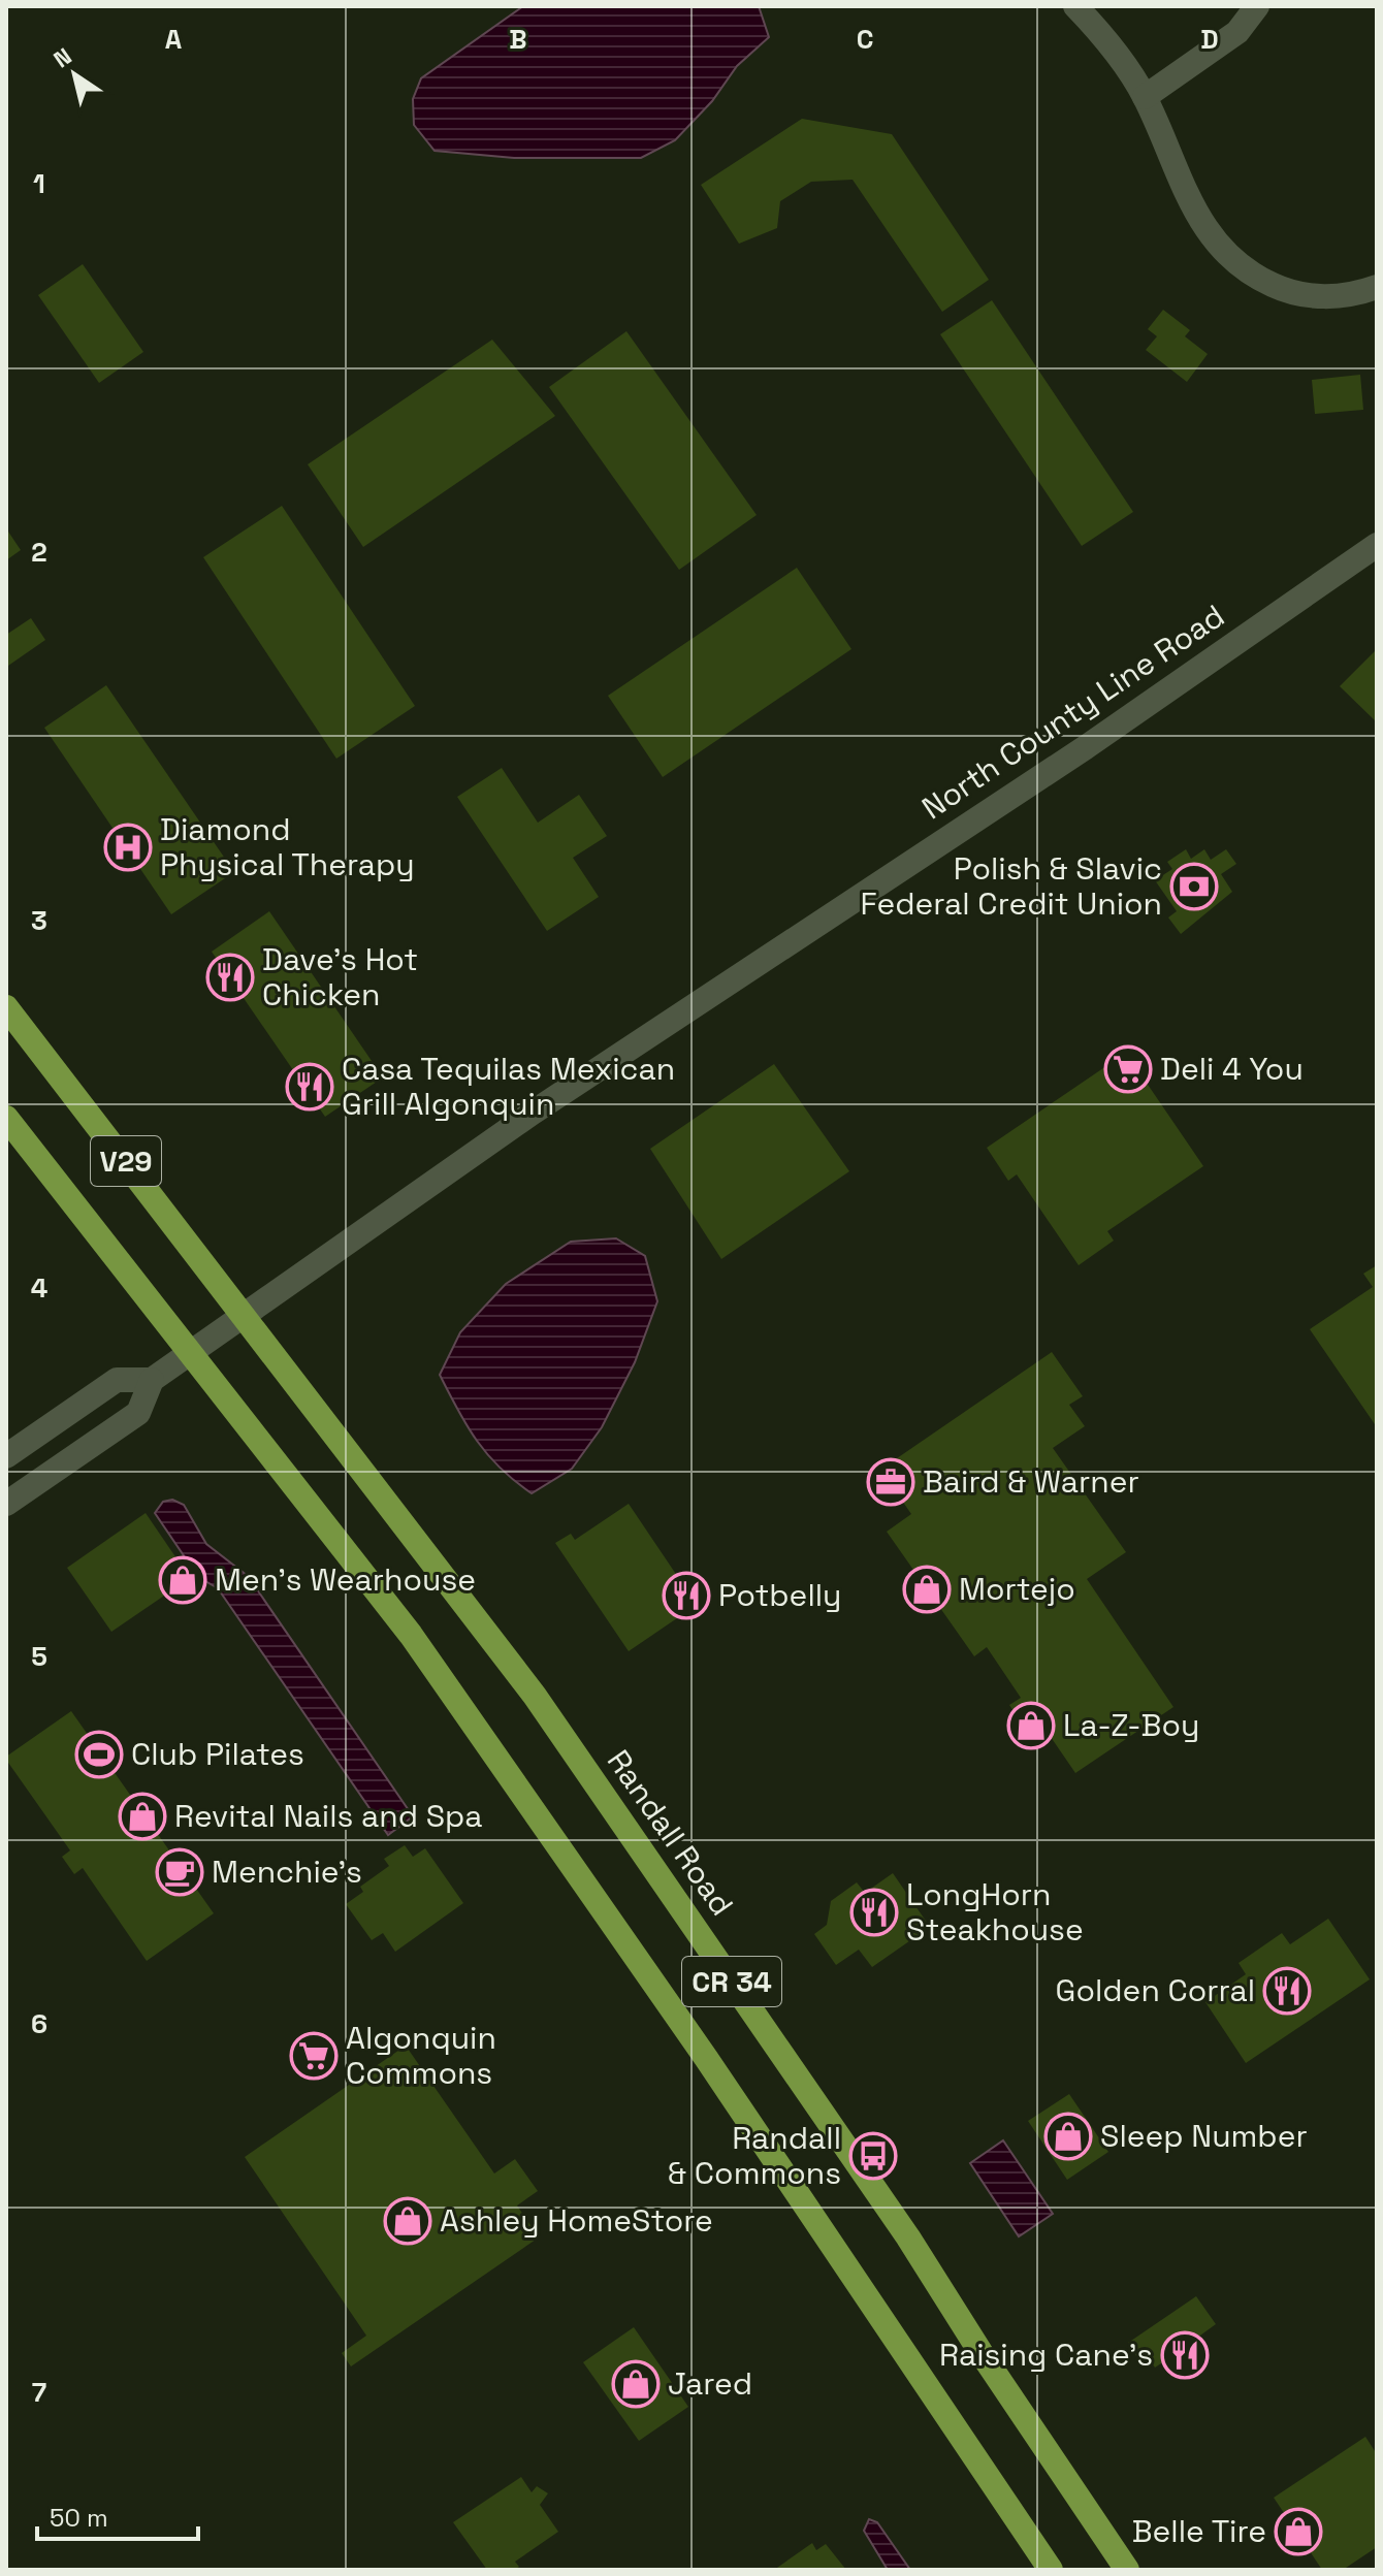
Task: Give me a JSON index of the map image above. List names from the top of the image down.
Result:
{
  "streets": {
    "main road": ["V29", "Randall Road", "CR 34"],
    "street": ["North County Line Road"]
  },
  "crossings": [
    ["North County Line Road", "V29"],
    ["North County Line Road", "Randall Road"],
    ["North County Line Road", "CR 34"],
    ["V29", "Randall Road"],
    ["V29", "CR 34"]
  ],
  "places": {
    "hospital": ["Diamond Physical Therapy"],
    "bank": ["Polish & Slavic Federal Credit Union"],
    "restaurant": [
      "Dave's Hot Chicken",
      "Casa Tequilas Mexican Grill Algonquin",
      "Potbelly",
      "LongHorn Steakhouse",
      "Golden Corral",
      "Raising Cane's"
    ],
    "supermarket": ["Deli 4 You", "Algonquin Commons"],
    "office": ["Baird & Warner"],
    "shop": [
      "Men's Wearhouse",
      "Mortejo",
      "La-Z-Boy",
      "Revital Nails and Spa",
      "Sleep Number",
      "Ashley HomeStore",
      "Jared",
      "Belle Tire"
    ],
    "sports": ["Club Pilates"],
    "cafe": ["Menchie's"],
    "bus stop": ["Randall & Commons"]
  },
  "scale_bar": "50 m",
  "north": "top left",
  "grid": {
    "columns": [
      "A",
      "B",
      "C",
      "D"
    ],
    "rows": [
      "1",
      "2",
      "3",
      "4",
      "5",
      "6",
      "7"
    ]
  }
}
